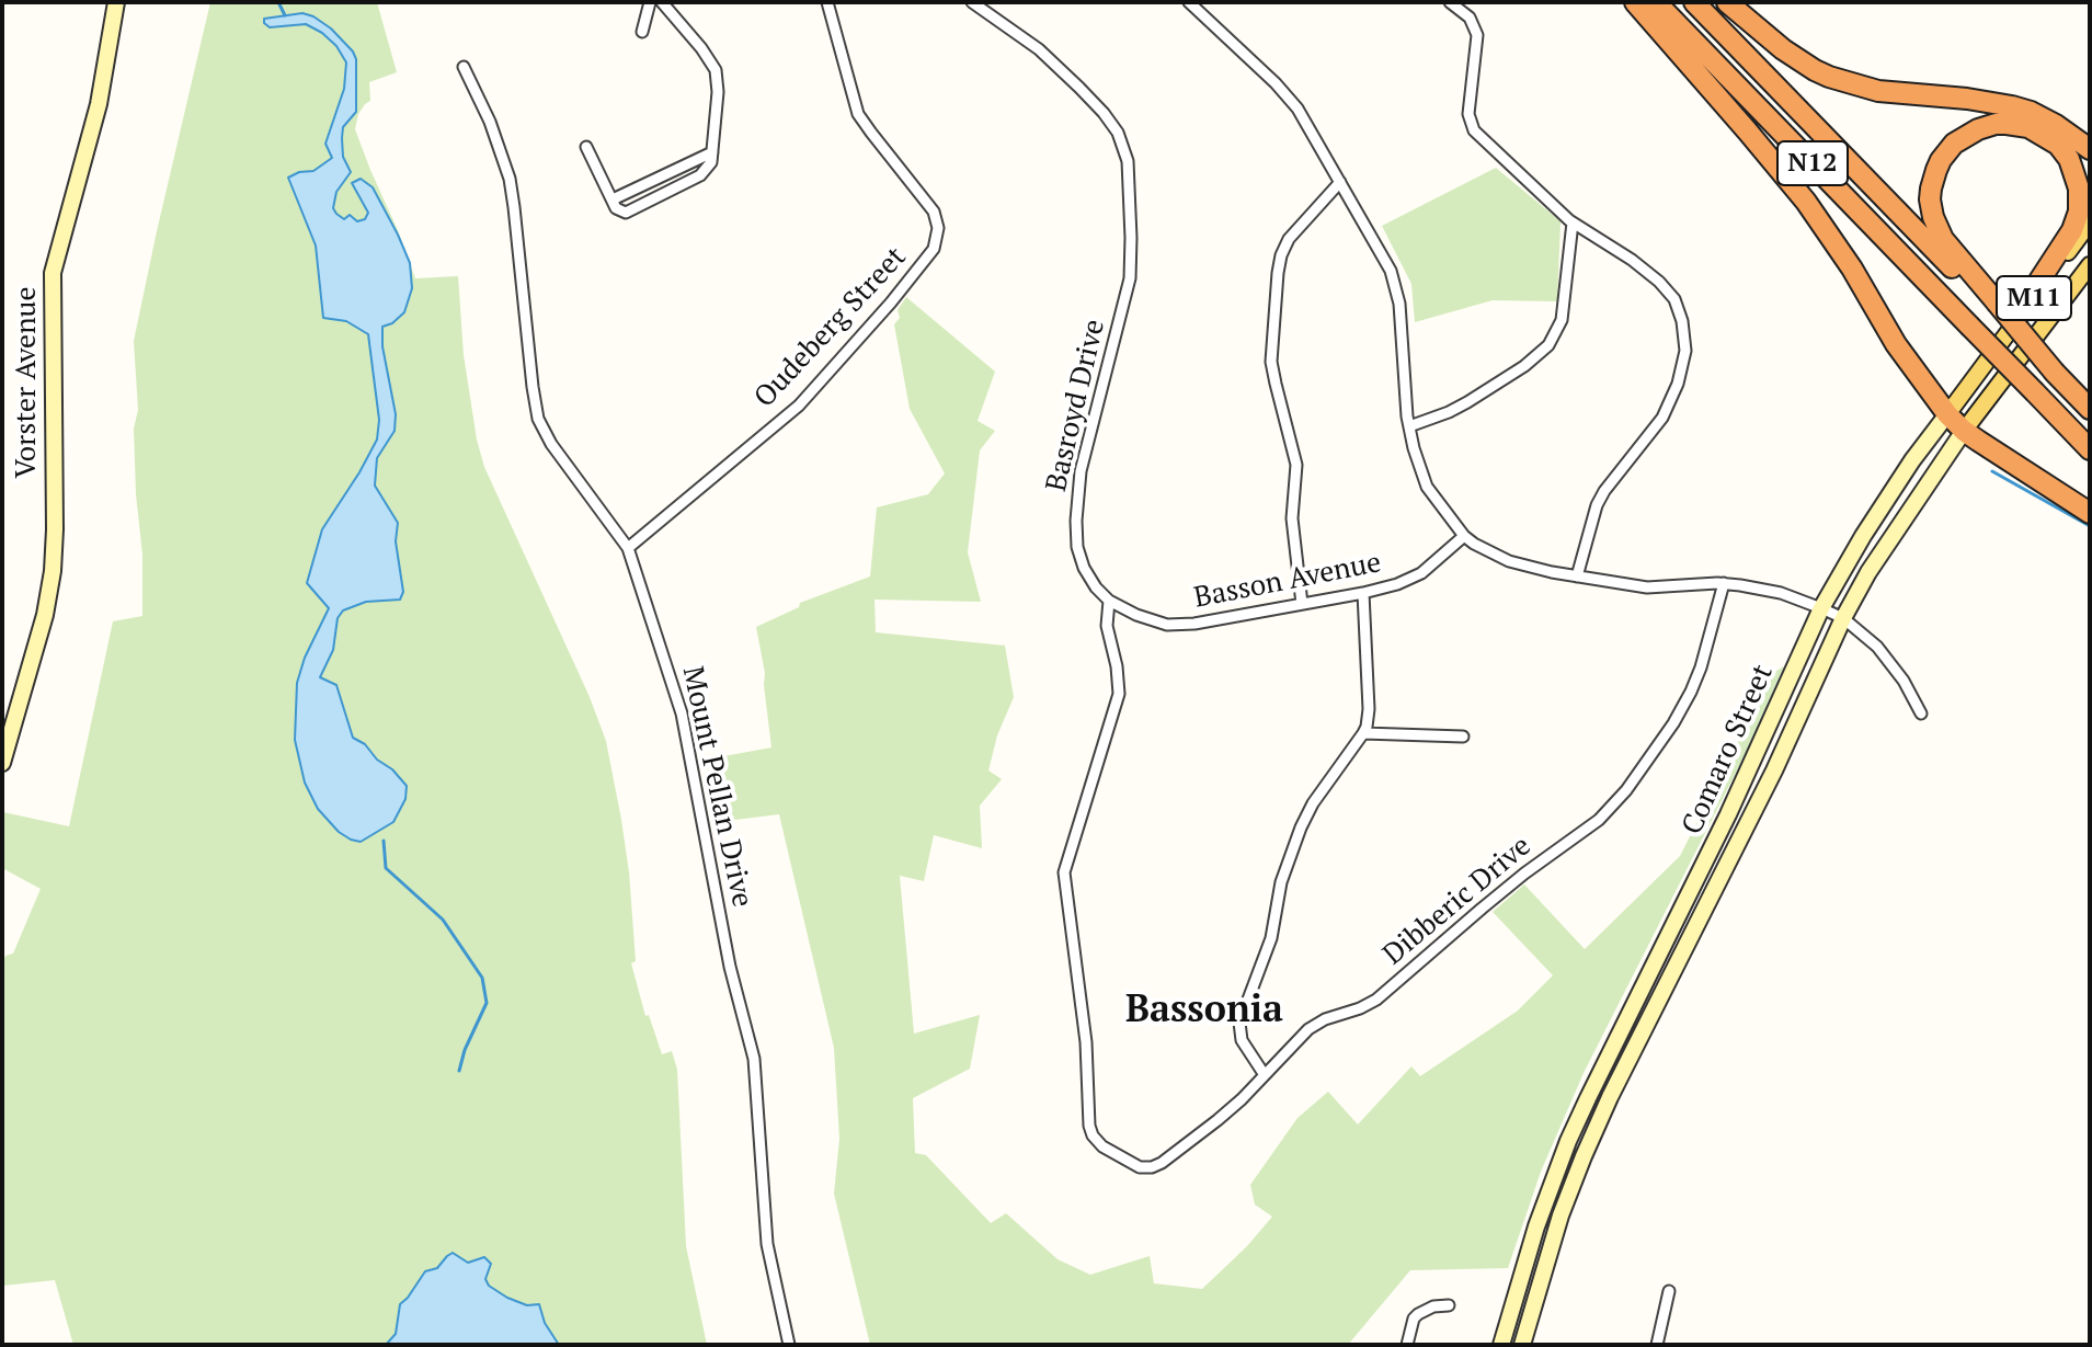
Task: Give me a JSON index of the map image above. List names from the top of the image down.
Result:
{
  "streets": {
    "highway": ["N12"],
    "main road": ["M11", "Comaro Street"],
    "street": [
      "Oudeberg Street",
      "Vorster Avenue",
      "Basroyd Drive",
      "Basson Avenue",
      "Mount Pellan Drive",
      "Dibberic Drive"
    ]
  },
  "crossings": [
    ["Oudeberg Street", "Mount Pellan Drive"],
    ["Basroyd Drive", "Basson Avenue"],
    ["Basroyd Drive", "Dibberic Drive"],
    ["Basson Avenue", "Dibberic Drive"]
  ],
  "districts": ["Bassonia"]
}
